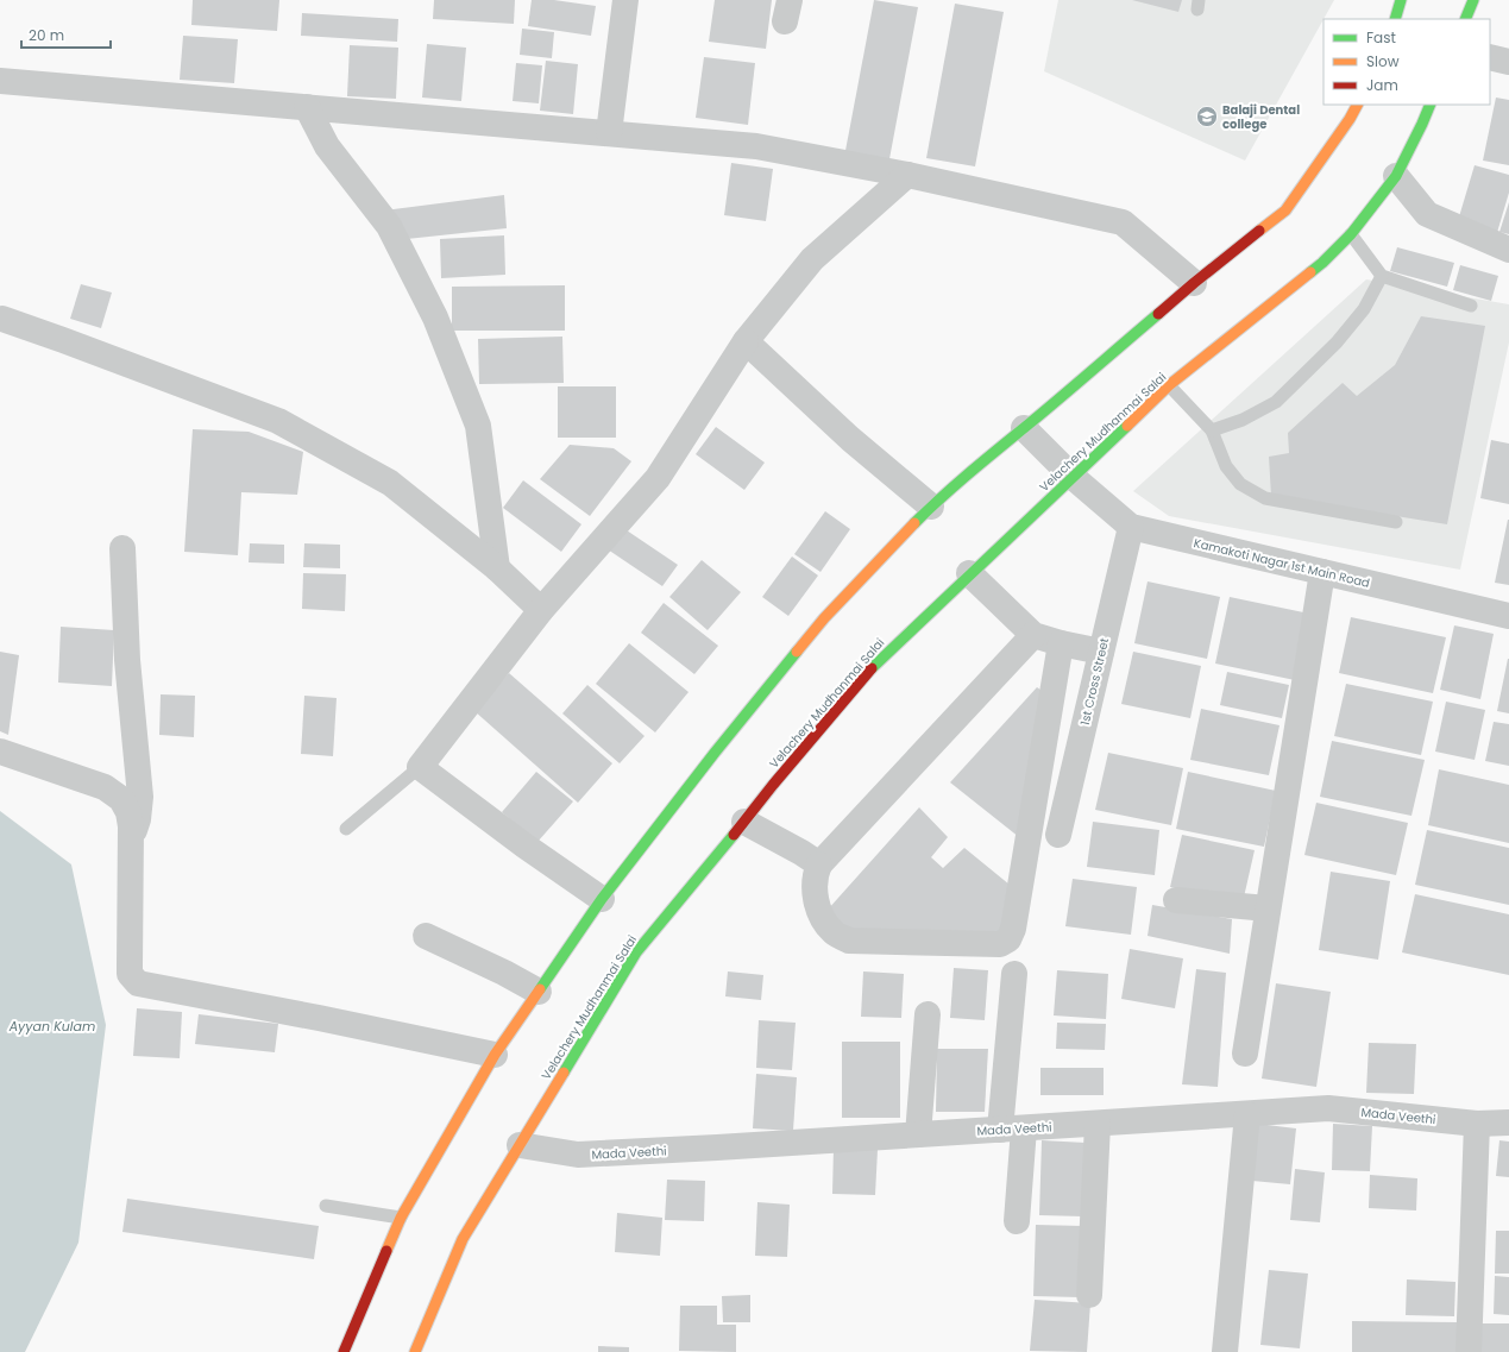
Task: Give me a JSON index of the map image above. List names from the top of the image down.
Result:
{
  "streets": {
    "main road": ["Velachery Mudhanmai Salai"],
    "street": ["Kamakoti Nagar 1st Main Road", "1st Cross Street", "Mada Veethi"]
  },
  "crossings": [
    ["Velachery Mudhanmai Salai", "Kamakoti Nagar 1st Main Road"],
    ["Velachery Mudhanmai Salai", "Mada Veethi"],
    ["Kamakoti Nagar 1st Main Road", "1st Cross Street"]
  ],
  "water": ["Ayyan Kulam"],
  "places": {
    "school or university": ["Balaji Dental college"]
  },
  "legend": ["Fast", "Slow", "Jam"],
  "scale_bar": "20 m"
}
